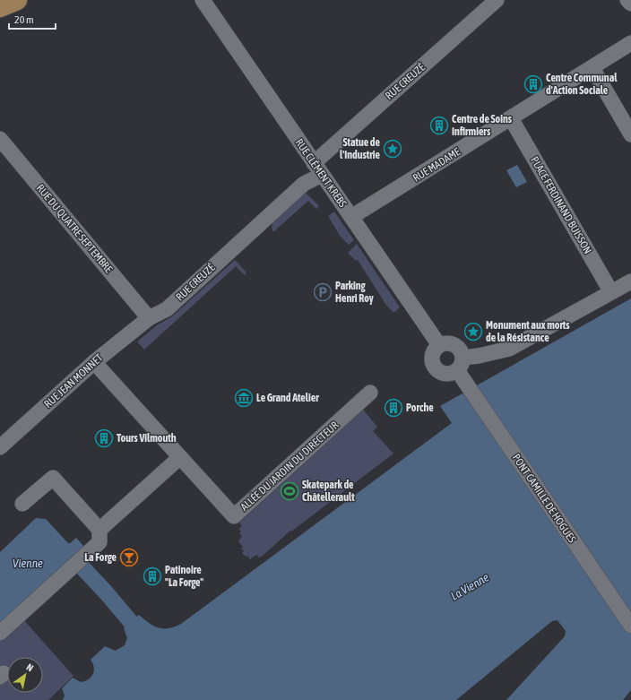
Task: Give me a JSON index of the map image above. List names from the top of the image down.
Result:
{
  "streets": {
    "street": [
      "RUE CREUZÉ",
      "RUE MADAME",
      "RUE CLÉMENT KREBS",
      "PLACE FERDINAND BUISSON",
      "RUE DU QUATRE SEPTEMBRE",
      "RUE JEAN MONNET",
      "ALLÉE DU JARDIN DU DIRECTEUR",
      "PONT CAMILLE DE HOGUES"
    ]
  },
  "crossings": [
    ["RUE CREUZÉ", "RUE CLÉMENT KREBS"],
    ["RUE CREUZÉ", "RUE DU QUATRE SEPTEMBRE"],
    ["RUE CREUZÉ", "RUE JEAN MONNET"],
    ["RUE MADAME", "RUE CLÉMENT KREBS"],
    ["RUE MADAME", "PLACE FERDINAND BUISSON"],
    ["RUE CLÉMENT KREBS", "PONT CAMILLE DE HOGUES"],
    ["RUE DU QUATRE SEPTEMBRE", "RUE JEAN MONNET"]
  ],
  "water": ["Vienne", "La Vienne"],
  "places": {
    "building": [
      "Centre Communal d'Action Sociale",
      "Centre de Soins Infirmiers",
      "Porche",
      "Tours Vilmouth",
      "Patinoire \"La Forge\""
    ],
    "place": ["Statue de l'Industrie", "Monument aux morts de la Résistance"],
    "parking": ["Parking Henri Roy"],
    "museum": ["Le Grand Atelier"],
    "sports": ["Skatepark de Châtellerault"],
    "bar": ["La Forge"]
  },
  "scale_bar": "20 m",
  "north": "top right"
}
